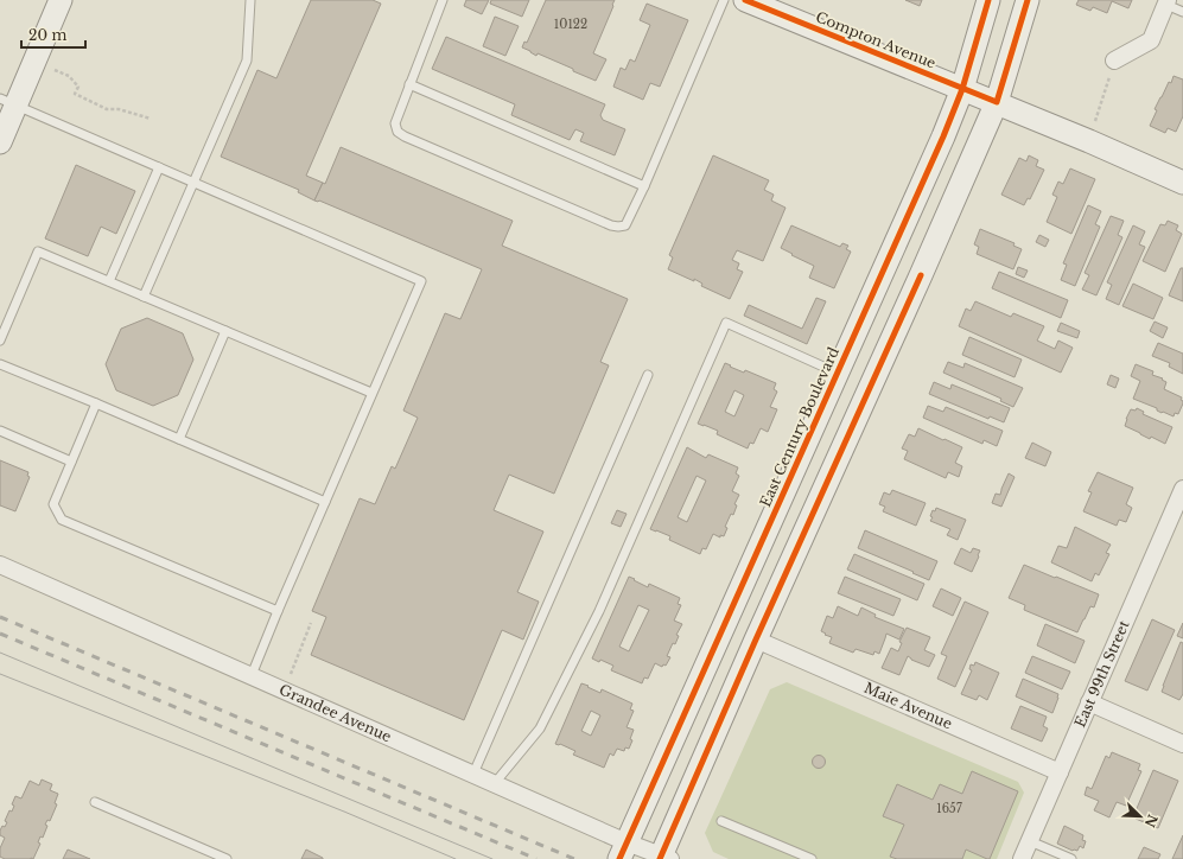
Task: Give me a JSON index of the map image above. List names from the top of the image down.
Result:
{
  "streets": {
    "main road": ["Compton Avenue", "East Century Boulevard"],
    "street": ["East 99th Street", "Maie Avenue", "Grandee Avenue"]
  },
  "crossings": [
    ["Compton Avenue", "East Century Boulevard"],
    ["East Century Boulevard", "Grandee Avenue"],
    ["East 99th Street", "Maie Avenue"]
  ],
  "house_numbers": ["10122", "1657"],
  "scale_bar": "20 m",
  "north": "bottom right"
}
